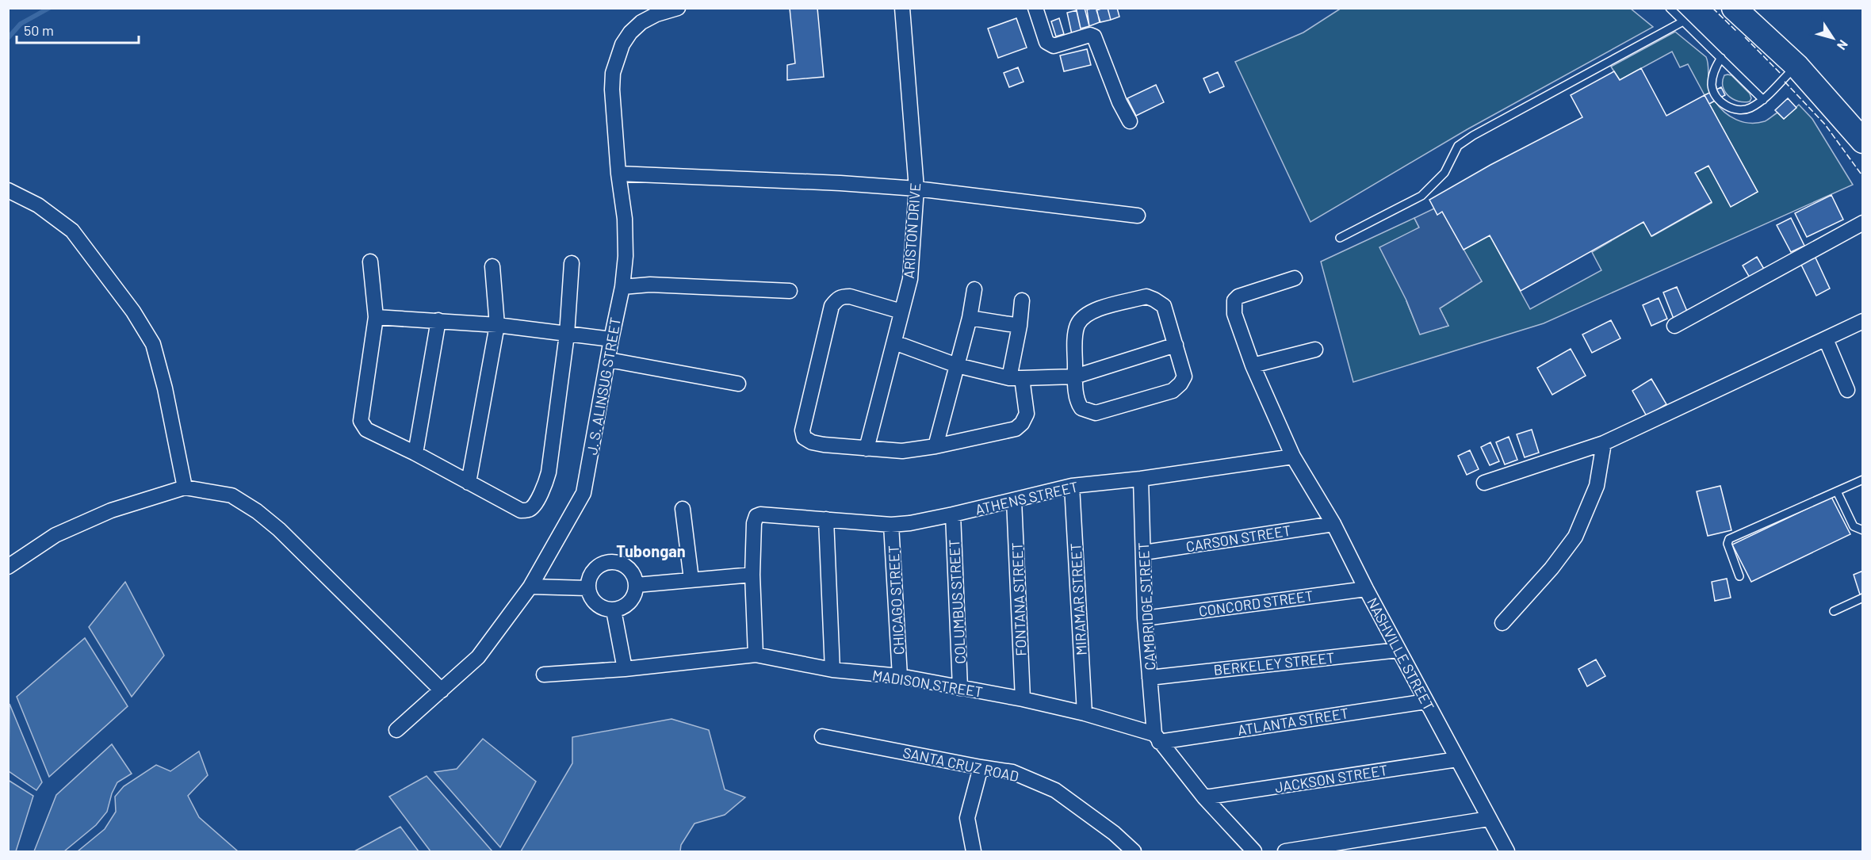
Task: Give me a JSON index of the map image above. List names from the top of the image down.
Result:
{
  "streets": {
    "street": [
      "ARISTON DRIVE",
      "J. S. ALINSUG STREET",
      "ATHENS STREET",
      "CARSON STREET",
      "FONTANA STREET",
      "MIRAMAR STREET",
      "CHICAGO STREET",
      "COLUMBUS STREET",
      "CONCORD STREET",
      "CAMBRIDGE STREET",
      "NASHVILLE STREET",
      "BERKELEY STREET",
      "MADISON STREET",
      "ATLANTA STREET",
      "SANTA CRUZ ROAD",
      "JACKSON STREET"
    ]
  },
  "crossings": [
    ["ATHENS STREET", "FONTANA STREET"],
    ["ATHENS STREET", "MIRAMAR STREET"],
    ["ATHENS STREET", "CHICAGO STREET"],
    ["ATHENS STREET", "COLUMBUS STREET"],
    ["ATHENS STREET", "CAMBRIDGE STREET"],
    ["ATHENS STREET", "NASHVILLE STREET"],
    ["CARSON STREET", "CAMBRIDGE STREET"],
    ["CARSON STREET", "NASHVILLE STREET"],
    ["FONTANA STREET", "MADISON STREET"],
    ["MIRAMAR STREET", "MADISON STREET"],
    ["CHICAGO STREET", "MADISON STREET"],
    ["COLUMBUS STREET", "MADISON STREET"],
    ["CONCORD STREET", "CAMBRIDGE STREET"],
    ["CONCORD STREET", "NASHVILLE STREET"],
    ["CAMBRIDGE STREET", "BERKELEY STREET"],
    ["CAMBRIDGE STREET", "MADISON STREET"],
    ["CAMBRIDGE STREET", "ATLANTA STREET"],
    ["NASHVILLE STREET", "BERKELEY STREET"],
    ["NASHVILLE STREET", "ATLANTA STREET"],
    ["NASHVILLE STREET", "JACKSON STREET"],
    ["MADISON STREET", "ATLANTA STREET"]
  ],
  "districts": ["Tubongan"],
  "scale_bar": "50 m",
  "north": "bottom right"
}
